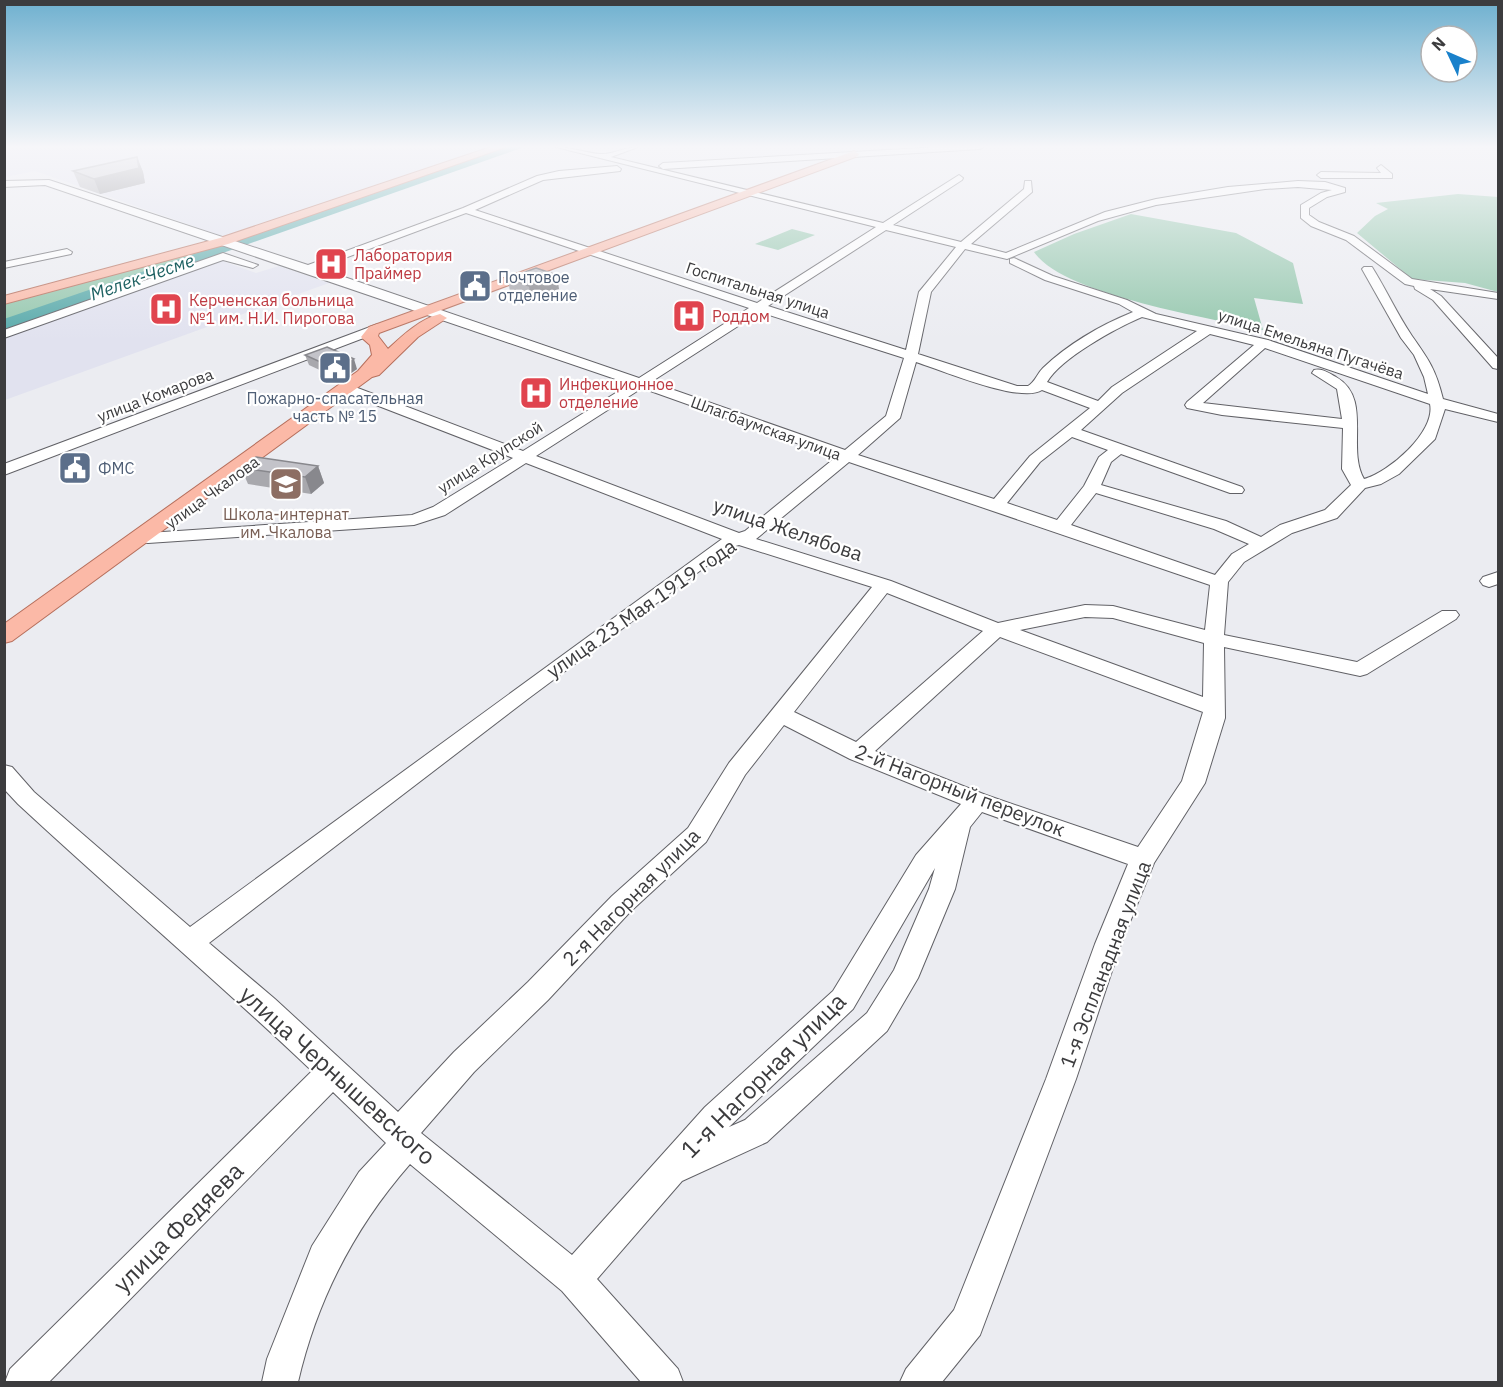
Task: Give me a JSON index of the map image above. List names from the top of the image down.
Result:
{
  "streets": {
    "main road": ["улица Комарова", "улица Чкалова"],
    "street": [
      "Госпитальная улица",
      "улица Емельяна Пугачёва",
      "Шлагбаумская улица",
      "улица Крупской",
      "улица Желябова",
      "улица 23 Мая 1919 года",
      "2-й Нагорный переулок",
      "2-я Нагорная улица",
      "1-я Эспланадная улица",
      "улица Чернышевского",
      "1-я Нагорная улица",
      "улица Федяева"
    ]
  },
  "crossings": [
    ["Госпитальная улица", "улица Крупской"],
    ["Госпитальная улица", "улица 23 Мая 1919 года"],
    ["улица Емельяна Пугачёва", "улица Крупской"],
    ["улица Емельяна Пугачёва", "улица 23 Мая 1919 года"],
    ["улица Комарова", "Шлагбаумская улица"],
    ["Шлагбаумская улица", "улица Крупской"],
    ["Шлагбаумская улица", "улица 23 Мая 1919 года"],
    ["Шлагбаумская улица", "1-я Эспланадная улица"],
    ["улица Крупской", "улица Чкалова"],
    ["улица Крупской", "улица Желябова"],
    ["улица Чкалова", "улица Желябова"],
    ["улица Желябова", "улица 23 Мая 1919 года"],
    ["улица Желябова", "2-я Нагорная улица"],
    ["улица Желябова", "1-я Эспланадная улица"],
    ["улица 23 Мая 1919 года", "улица Чернышевского"],
    ["2-й Нагорный переулок", "2-я Нагорная улица"],
    ["2-й Нагорный переулок", "1-я Эспланадная улица"],
    ["2-й Нагорный переулок", "1-я Нагорная улица"],
    ["2-я Нагорная улица", "улица Чернышевского"],
    ["улица Чернышевского", "1-я Нагорная улица"],
    ["улица Чернышевского", "улица Федяева"]
  ],
  "water": ["Мелек-Чесме"],
  "places": {
    "hospital": [
      "Лаборатория Праймер",
      "Керченская больница №1 им. Н.И. Пирогова",
      "Роддом",
      "Инфекционное отделение"
    ],
    "public building": ["Почтовое отделение", "Пожарно-спасательная часть № 15", "ФМС"],
    "school or university": ["Школа-интернат им. Чкалова"]
  },
  "north": "top left"
}
